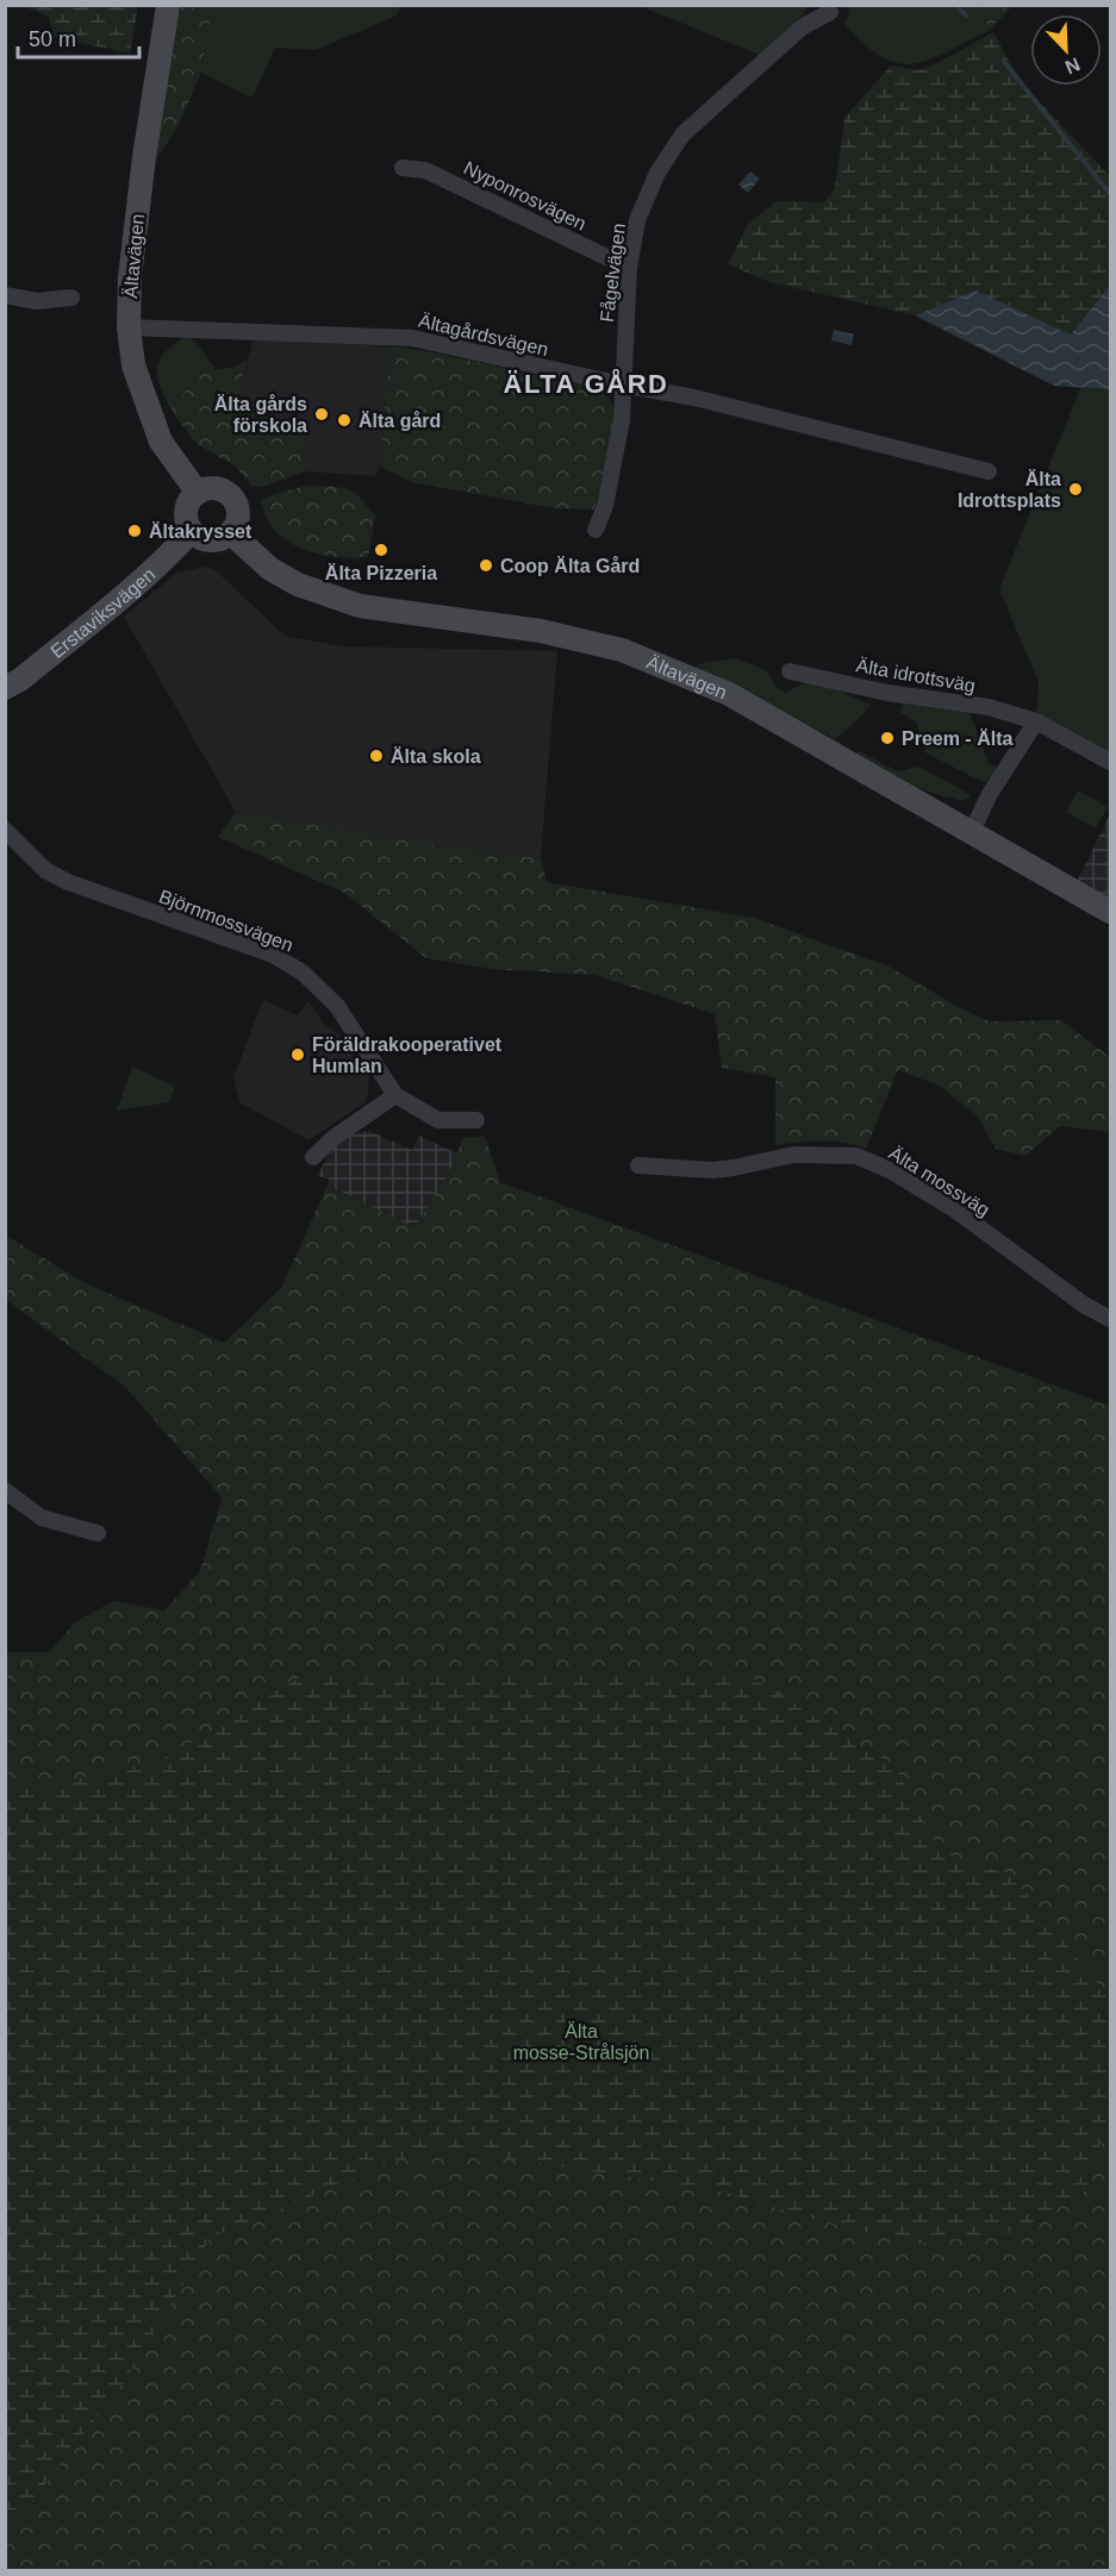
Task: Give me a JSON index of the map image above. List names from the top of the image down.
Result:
{
  "streets": {
    "main road": ["Ältavägen", "Erstaviksvägen"],
    "street": [
      "Nyponrosvägen",
      "Fågelvägen",
      "Ältagårdsvägen",
      "Älta idrottsväg",
      "Björnmossvägen",
      "Älta mossväg"
    ]
  },
  "crossings": [
    ["Nyponrosvägen", "Fågelvägen"],
    ["Ältavägen", "Ältagårdsvägen"],
    ["Ältavägen", "Erstaviksvägen"],
    ["Fågelvägen", "Ältagårdsvägen"]
  ],
  "districts": ["ÄLTA GÅRD"],
  "parks": ["Älta mosse-Strålsjön"],
  "places": [
    "Älta gårds förskola",
    "Älta gård",
    "Älta Idrottsplats",
    "Ältakrysset",
    "Älta Pizzeria",
    "Coop Älta Gård",
    "Preem - Älta",
    "Älta skola",
    "Föräldrakooperativet Humlan"
  ],
  "scale_bar": "50 m",
  "north": "bottom right"
}
